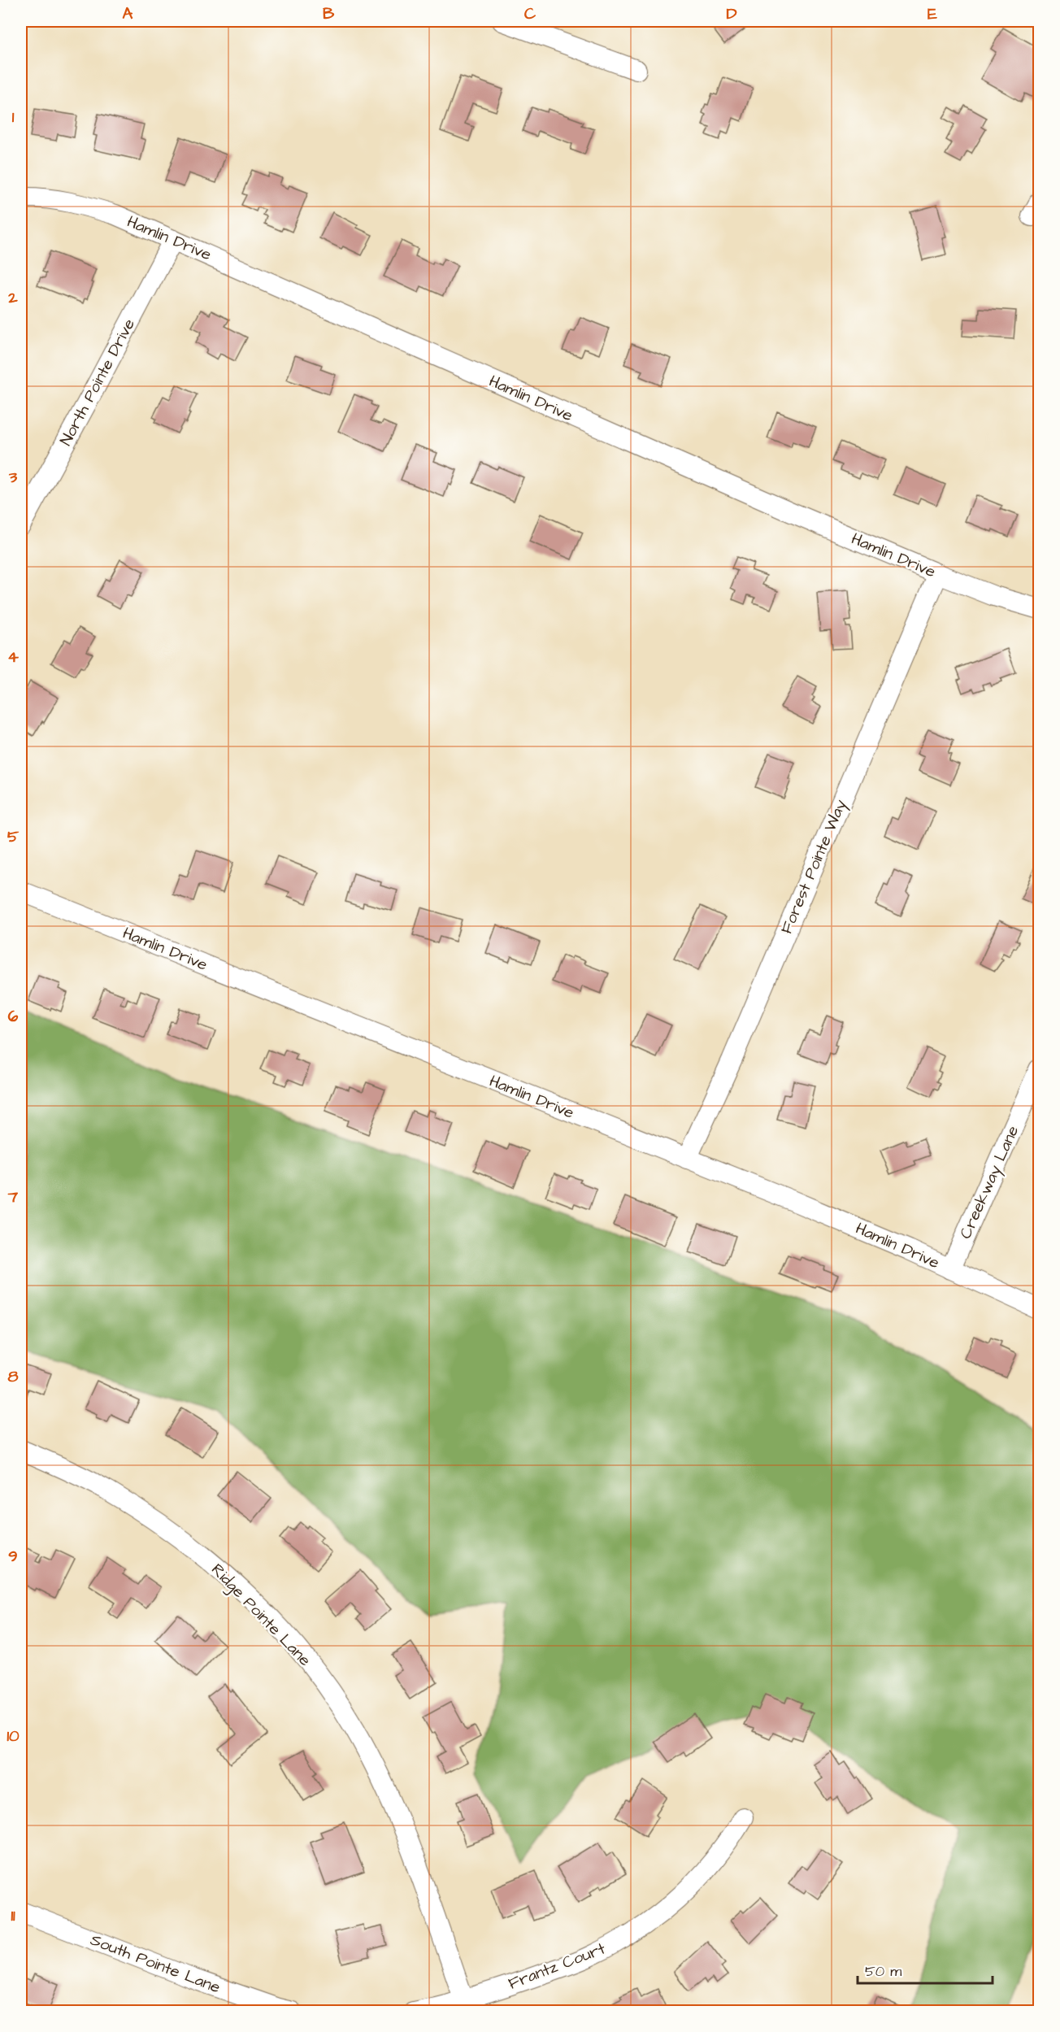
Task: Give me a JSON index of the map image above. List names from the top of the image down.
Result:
{
  "streets": {
    "street": [
      "Hamlin Drive",
      "North Pointe Drive",
      "Forest Pointe Way",
      "Creekway Lane",
      "Ridge Pointe Lane",
      "South Pointe Lane",
      "Frantz Court"
    ]
  },
  "crossings": [
    ["Hamlin Drive", "North Pointe Drive"],
    ["Hamlin Drive", "Forest Pointe Way"],
    ["Hamlin Drive", "Creekway Lane"],
    ["Ridge Pointe Lane", "Frantz Court"]
  ],
  "scale_bar": "50 m",
  "grid": {
    "columns": [
      "A",
      "B",
      "C",
      "D",
      "E"
    ],
    "rows": [
      "1",
      "2",
      "3",
      "4",
      "5",
      "6",
      "7",
      "8",
      "9",
      "10",
      "11"
    ]
  }
}
